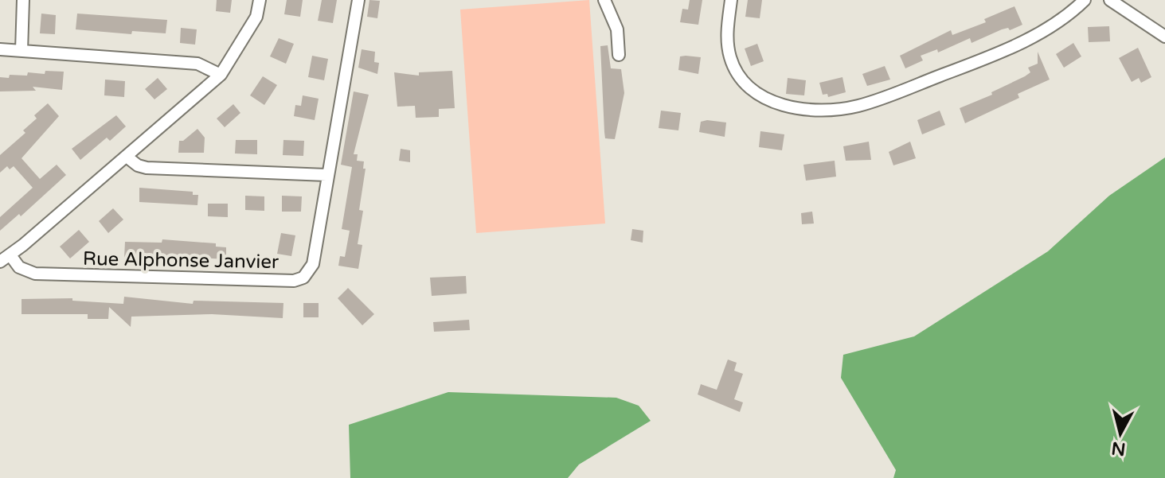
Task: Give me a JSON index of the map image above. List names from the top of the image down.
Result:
{
  "streets": {
    "street": ["Rue Alphonse Janvier"]
  },
  "north": "bottom"
}
